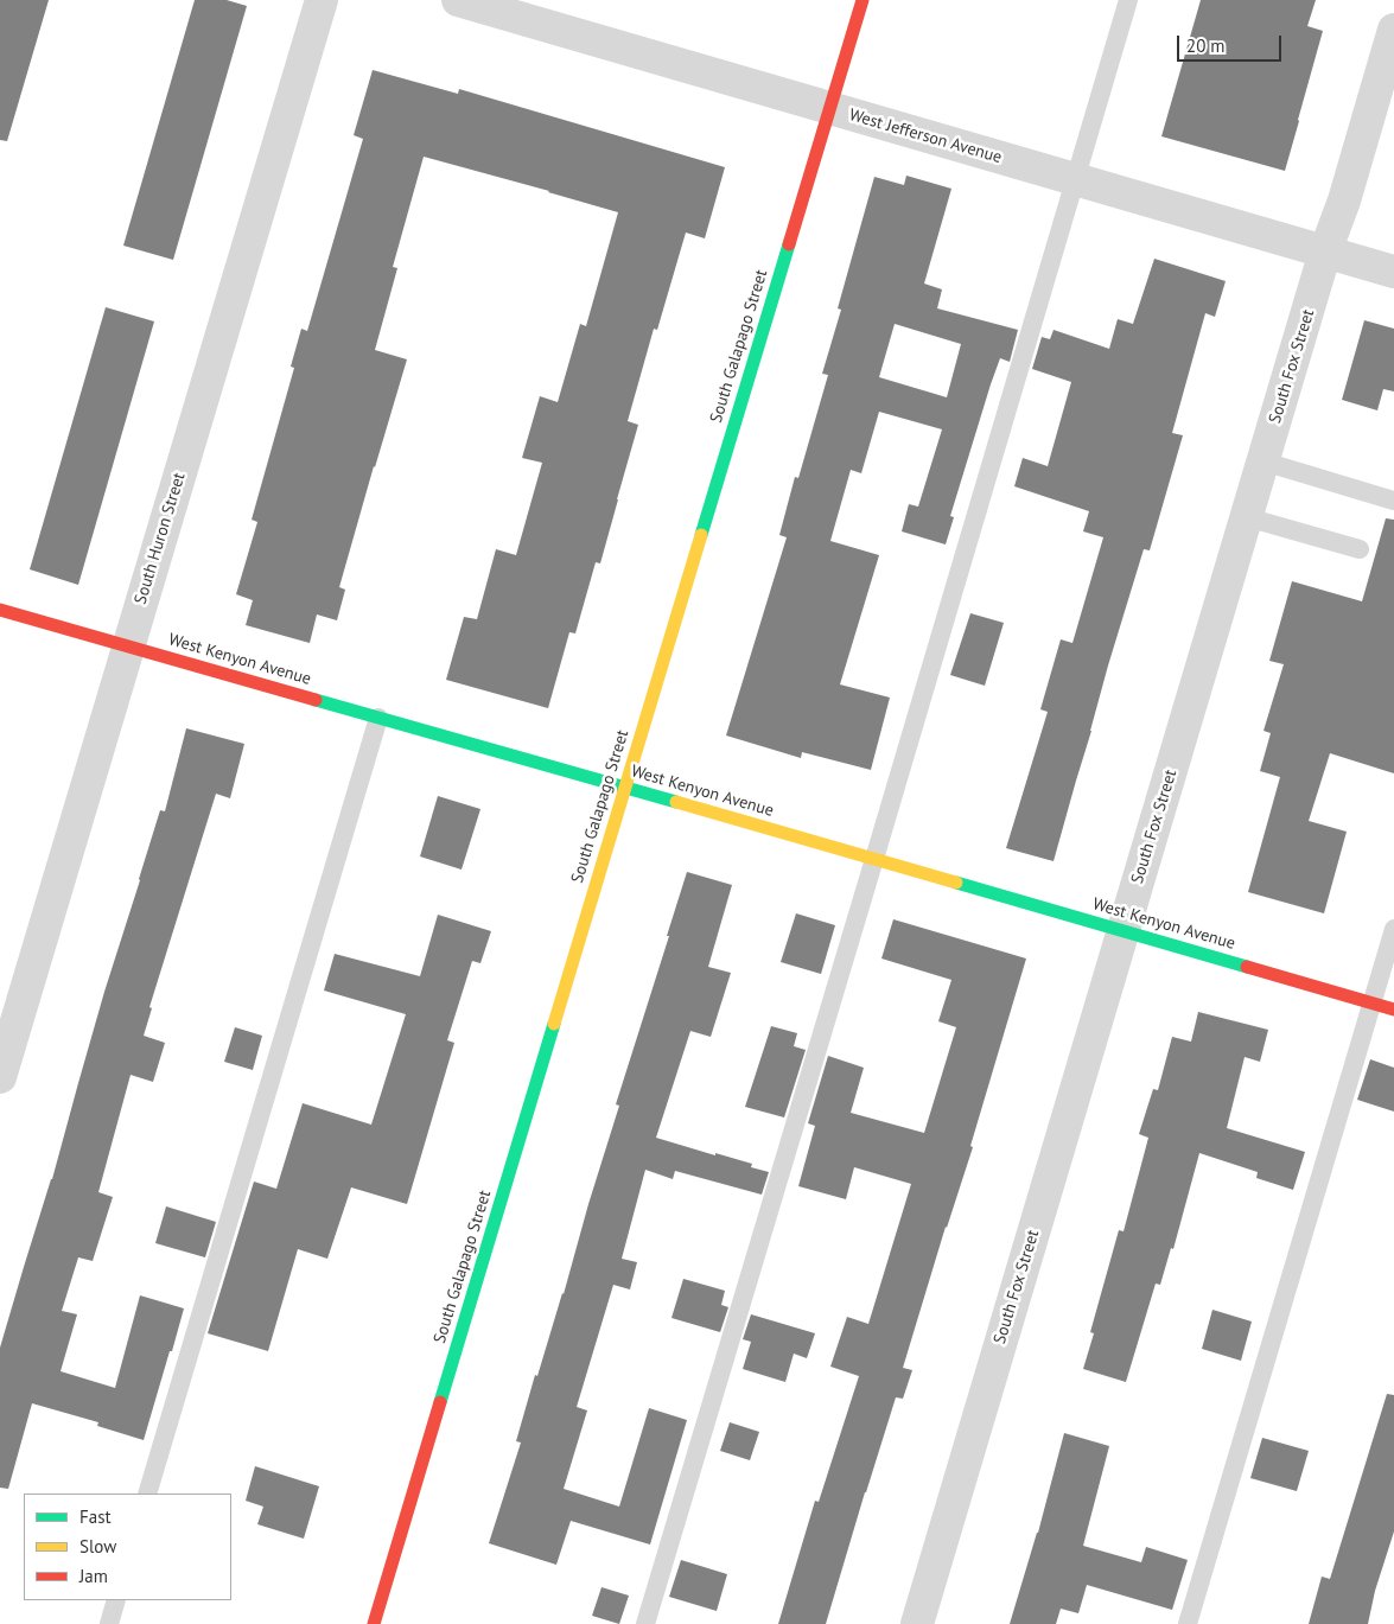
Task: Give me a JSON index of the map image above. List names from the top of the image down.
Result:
{
  "streets": {
    "street": [
      "West Jefferson Avenue",
      "South Galapago Street",
      "South Fox Street",
      "South Huron Street",
      "West Kenyon Avenue"
    ]
  },
  "crossings": [
    ["West Jefferson Avenue", "South Galapago Street"],
    ["West Jefferson Avenue", "South Fox Street"],
    ["South Galapago Street", "West Kenyon Avenue"],
    ["South Fox Street", "West Kenyon Avenue"],
    ["South Huron Street", "West Kenyon Avenue"]
  ],
  "legend": ["Fast", "Slow", "Jam"],
  "scale_bar": "20 m"
}
